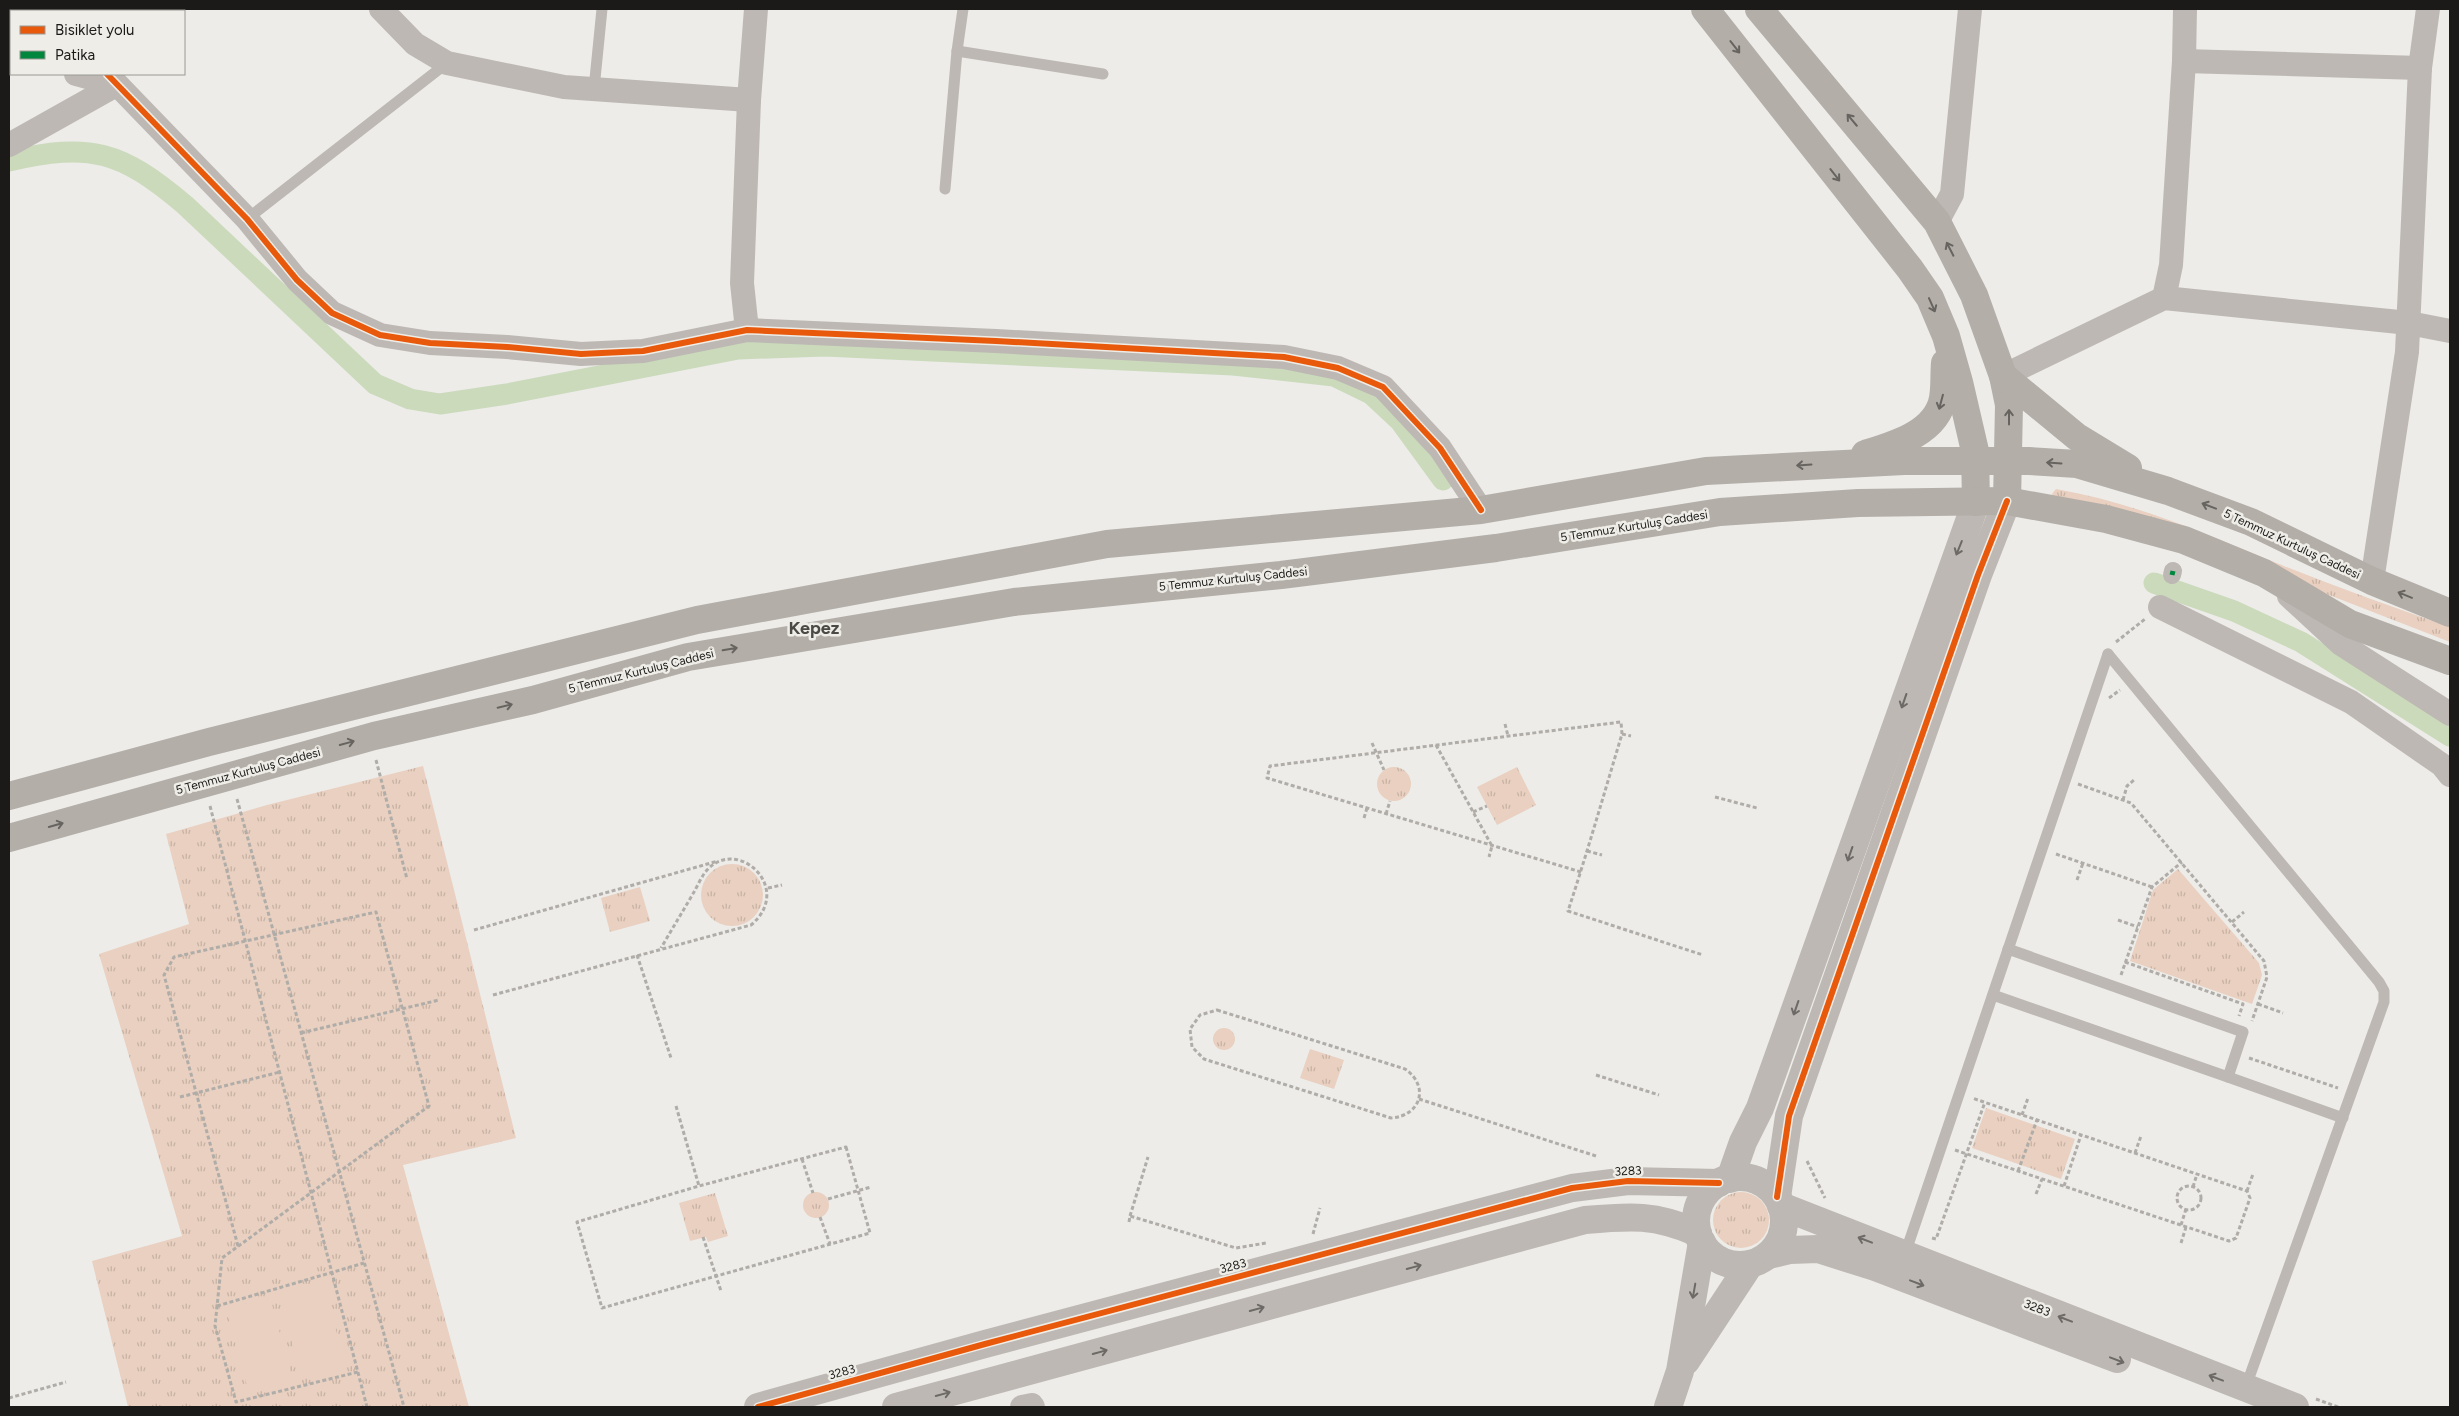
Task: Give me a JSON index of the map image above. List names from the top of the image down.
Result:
{
  "streets": {
    "main road": ["5 Temmuz Kurtuluş Caddesi"],
    "street": ["3283"]
  },
  "districts": ["Kepez"],
  "legend": ["Bisiklet yolu", "Patika"]
}
